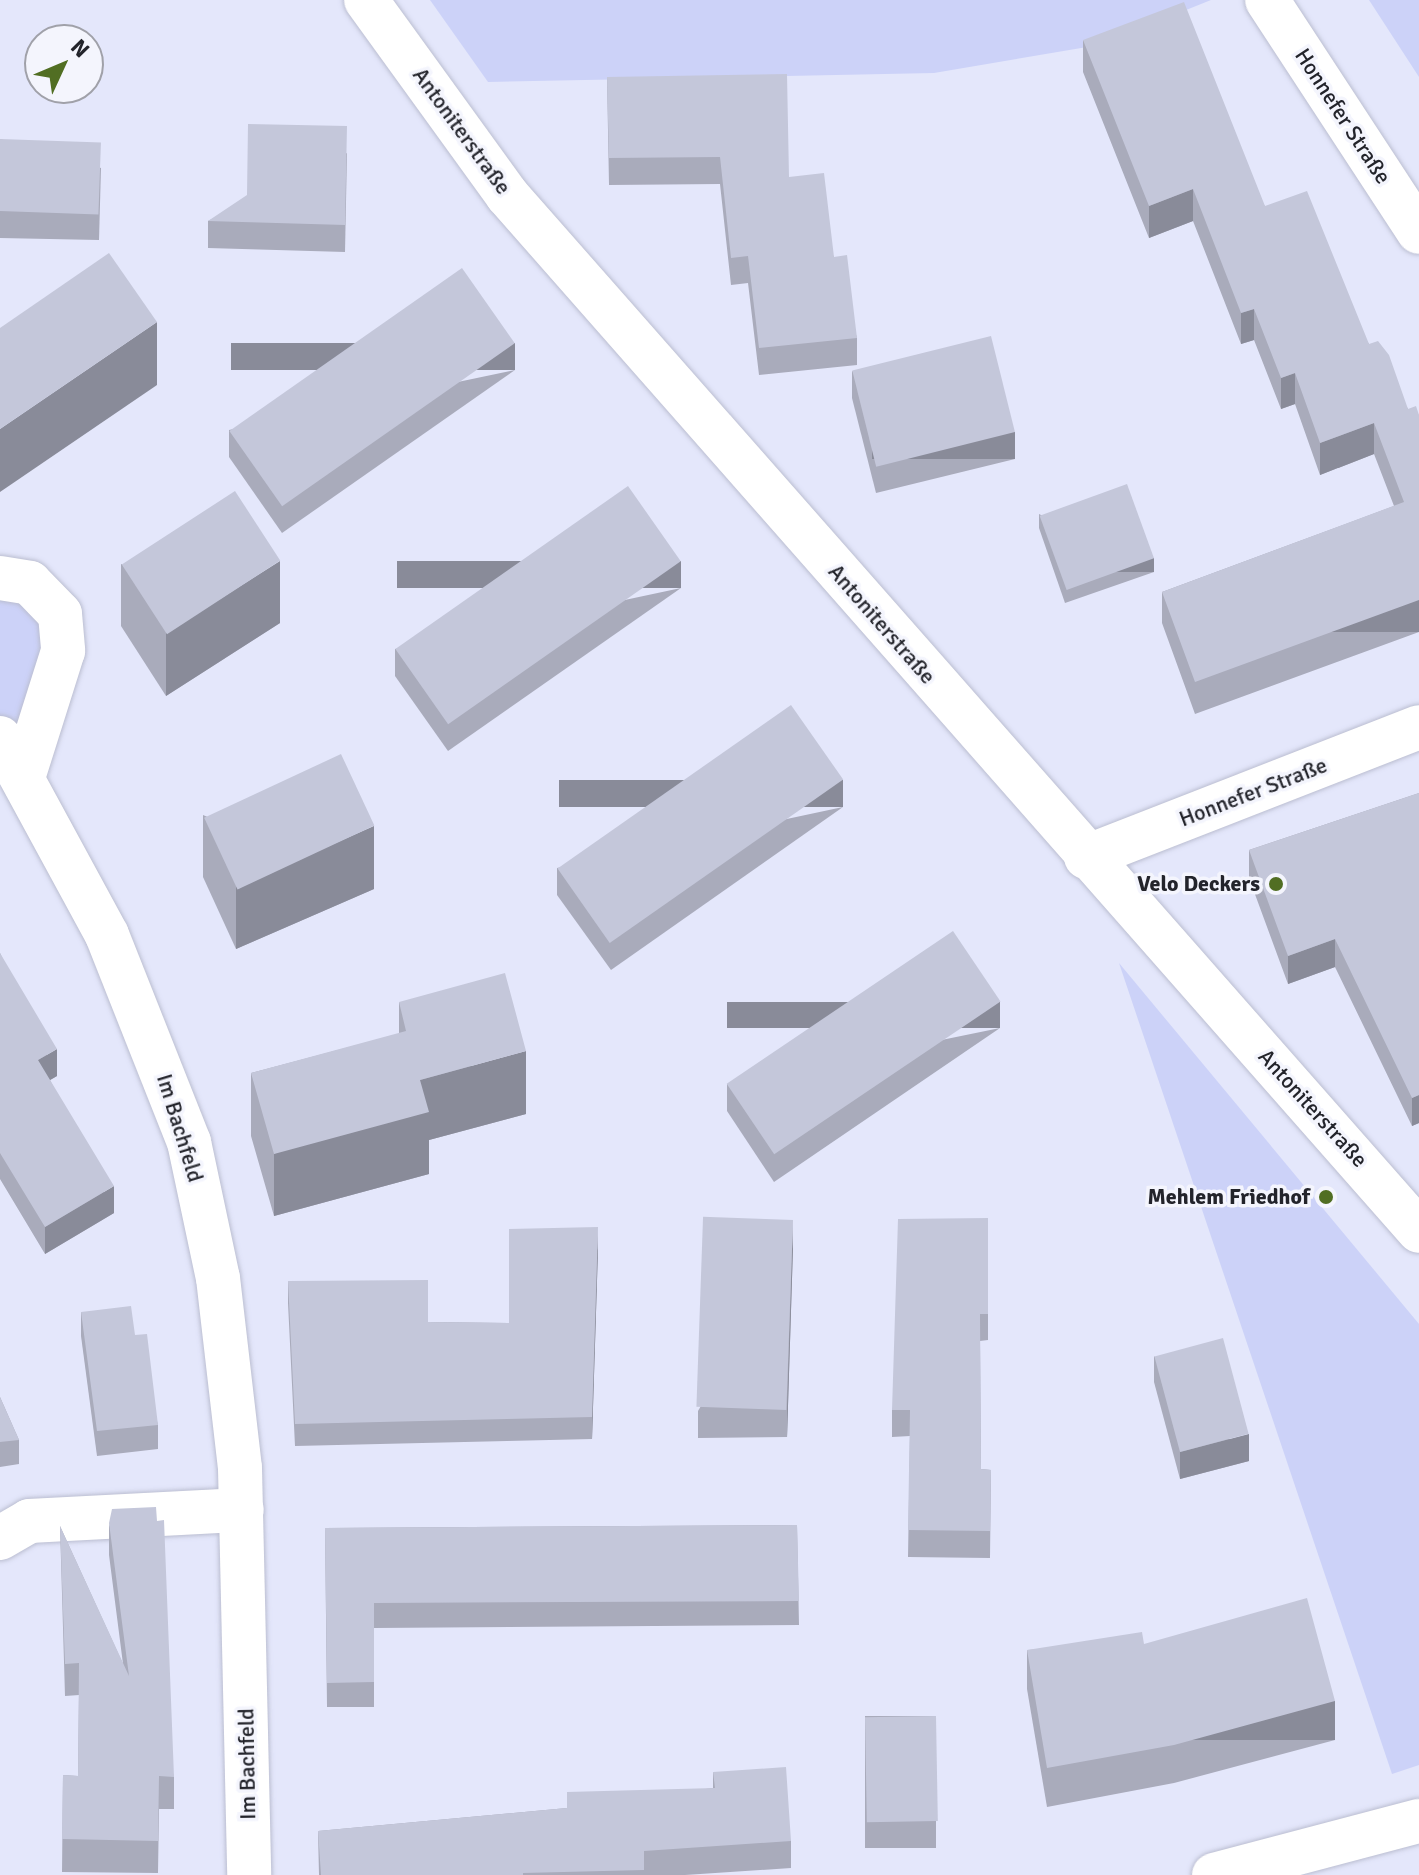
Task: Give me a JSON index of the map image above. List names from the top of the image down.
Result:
{
  "streets": {
    "street": ["Honnefer Straße", "Antoniterstraße", "Im Bachfeld"]
  },
  "crossings": [
    ["Honnefer Straße", "Antoniterstraße"]
  ],
  "places": ["Velo Deckers", "Mehlem Friedhof"],
  "north": "top right"
}
